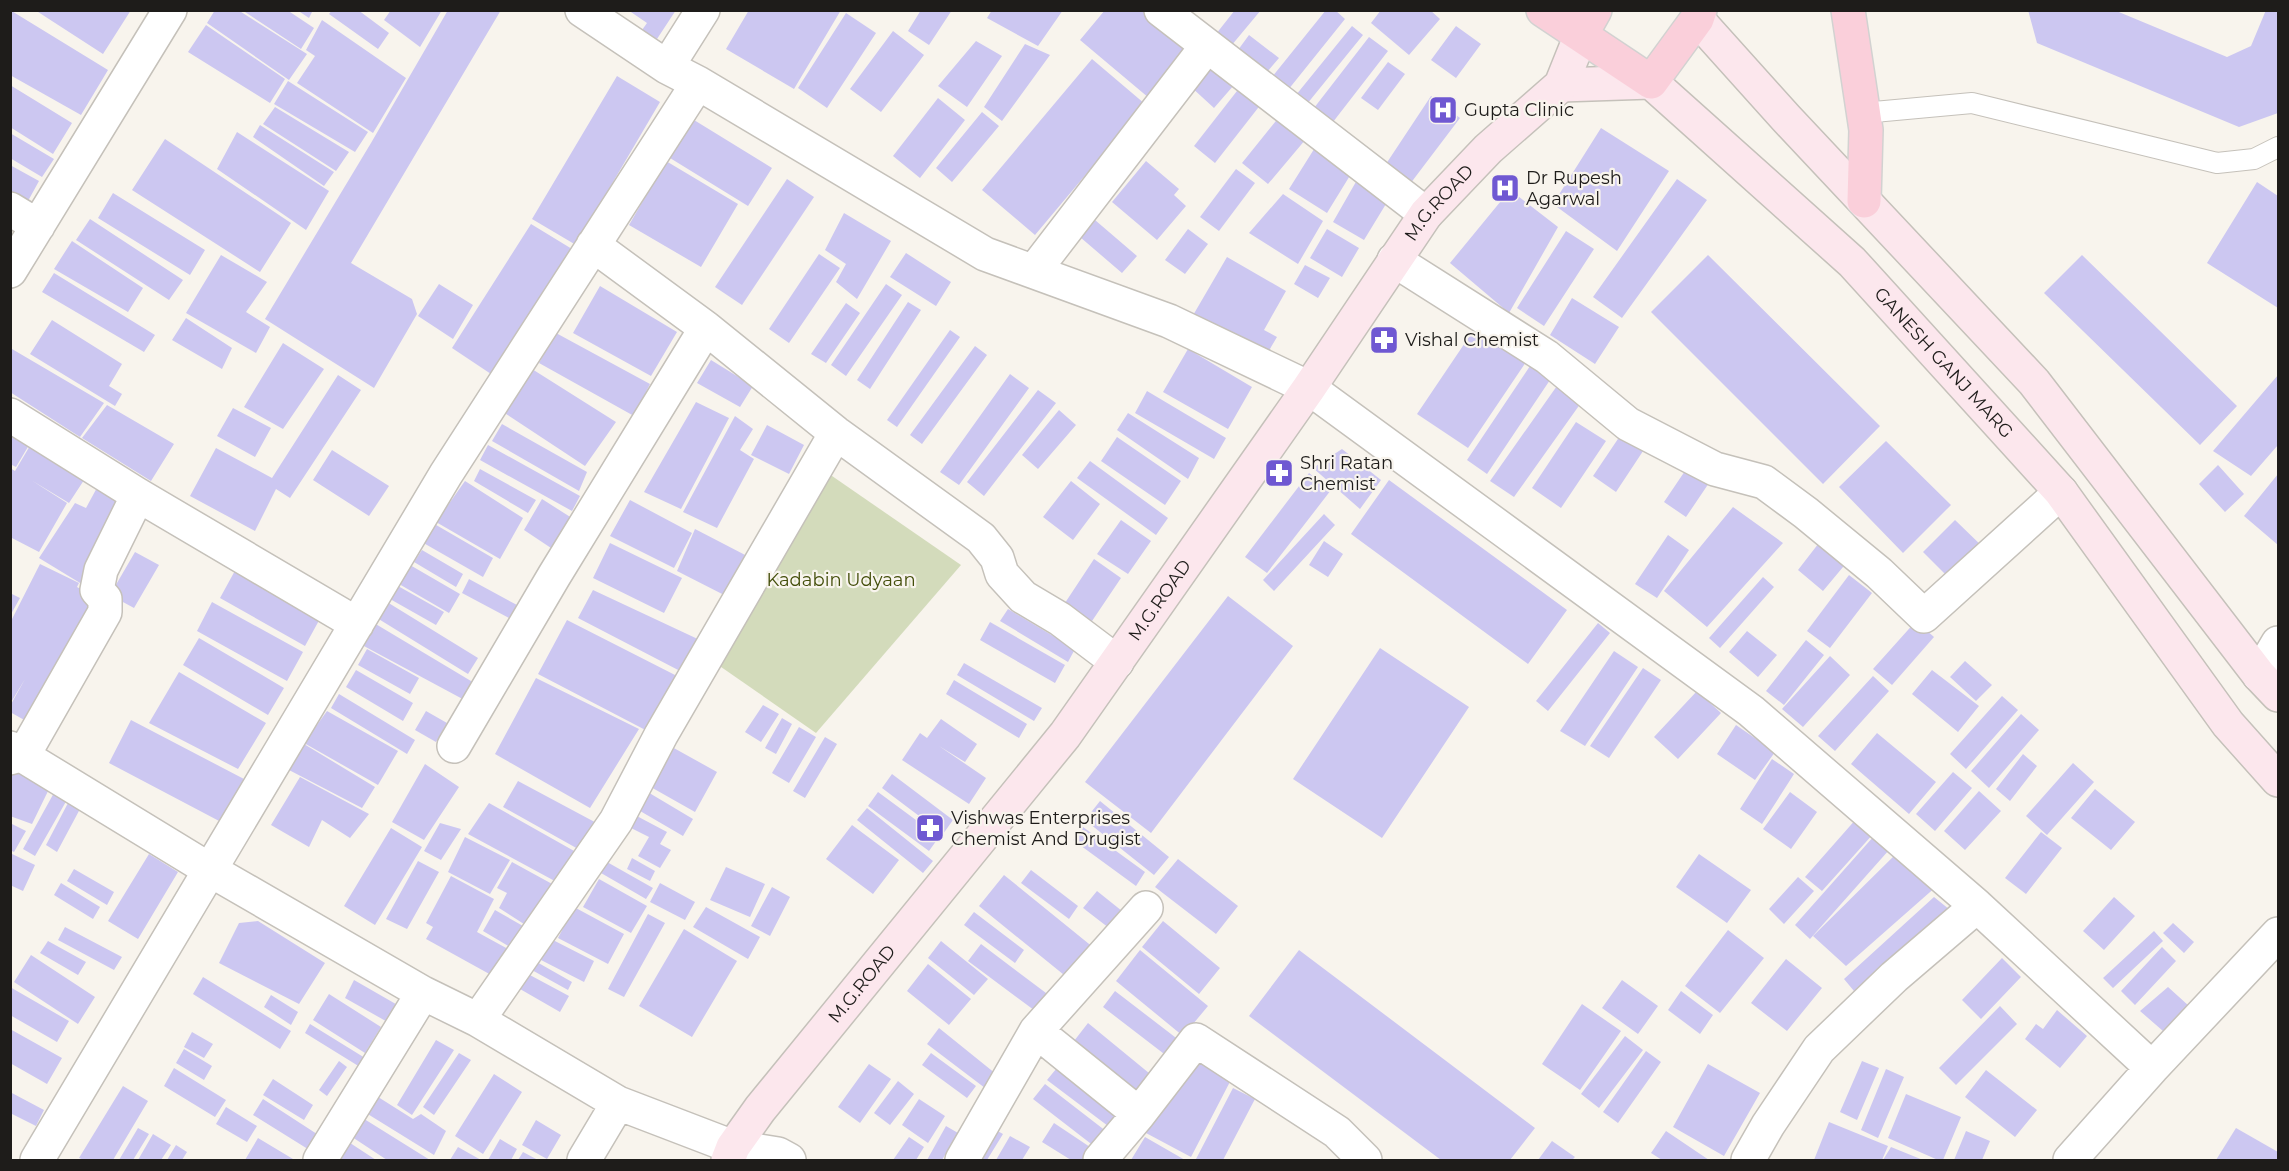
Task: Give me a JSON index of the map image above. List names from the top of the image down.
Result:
{
  "streets": {
    "main road": ["M.G.ROAD", "GANESH GANJ MARG"]
  },
  "crossings": [
    ["M.G.ROAD", "GANESH GANJ MARG"]
  ],
  "parks": ["Kadabin Udyaan"],
  "places": {
    "hospital": ["Gupta Clinic", "Dr Rupesh Agarwal"],
    "pharmacy": ["Vishal Chemist", "Shri Ratan Chemist", "Vishwas Enterprises Chemist And Drugist"]
  }
}
